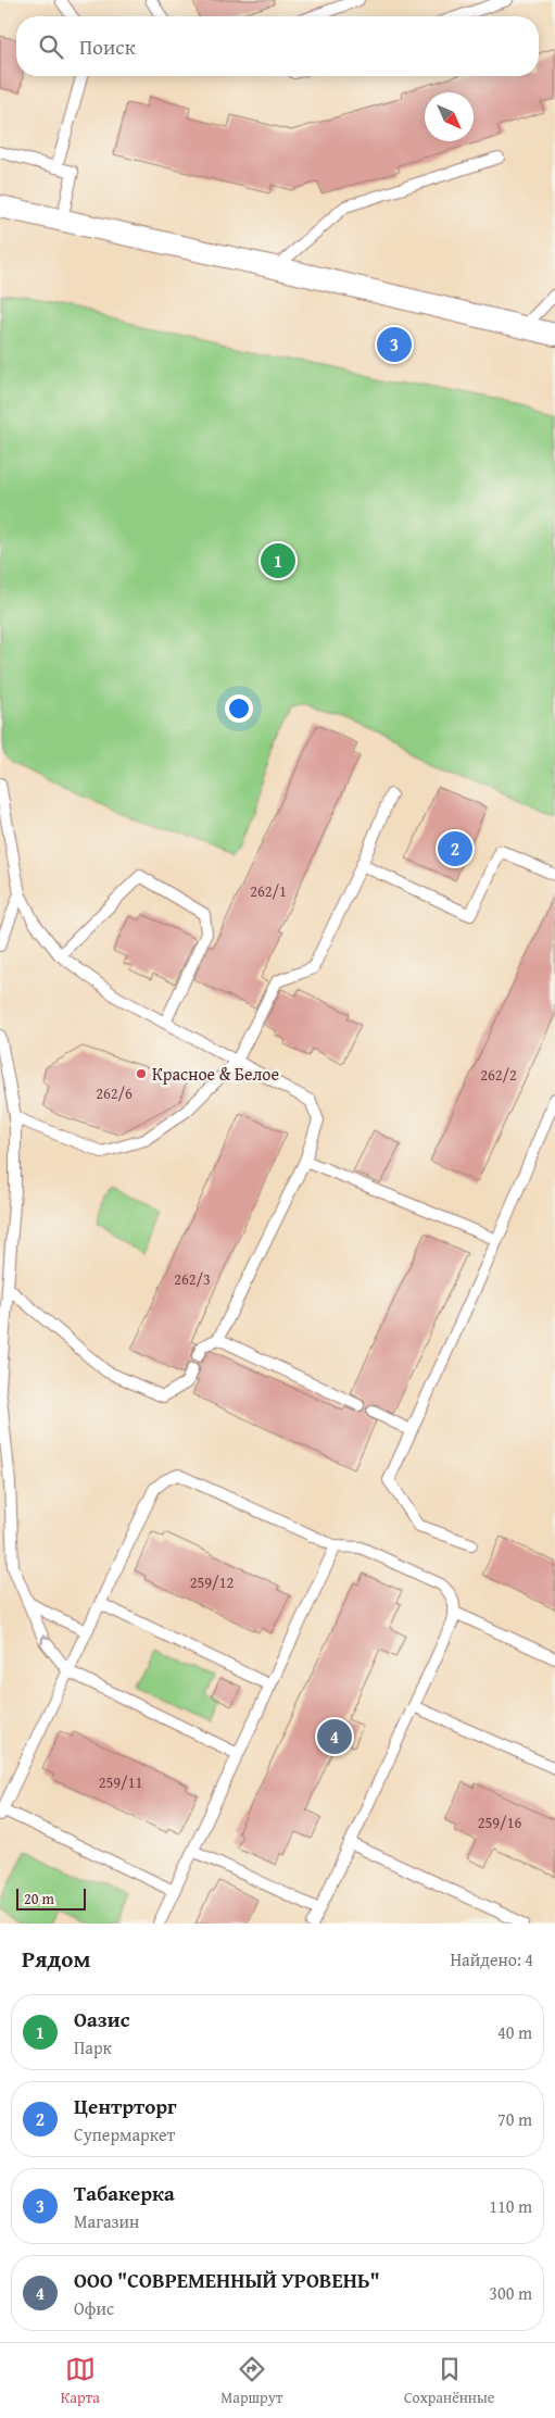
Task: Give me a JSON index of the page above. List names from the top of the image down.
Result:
{
  "places": ["Красное & Белое"],
  "house_numbers": [
    "262/1",
    "262/2",
    "262/6",
    "262/3",
    "259/12",
    "259/11",
    "259/16"
  ],
  "scale_bar": "20 m",
  "north": "bottom right",
  "page": {
    "search": "Поиск",
    "pins": [
      "3",
      "1",
      "2",
      "4"
    ],
    "scale": "20 m",
    "heading": ["Рядом", "Найдено: 4"],
    "list": [
      {
        "mark": "1",
        "name": "Оазис",
        "note": "Парк",
        "value": "40 m"
      },
      {
        "mark": "2",
        "name": "Центрторг",
        "note": "Супермаркет",
        "value": "70 m"
      },
      {
        "mark": "3",
        "name": "Табакерка",
        "note": "Магазин",
        "value": "110 m"
      },
      {
        "mark": "4",
        "name": "ООО \"СОВРЕМЕННЫЙ УРОВЕНЬ\"",
        "note": "Офис",
        "value": "300 m"
      }
    ],
    "nav": ["Карта", "Маршрут", "Сохранённые"]
  }
}
